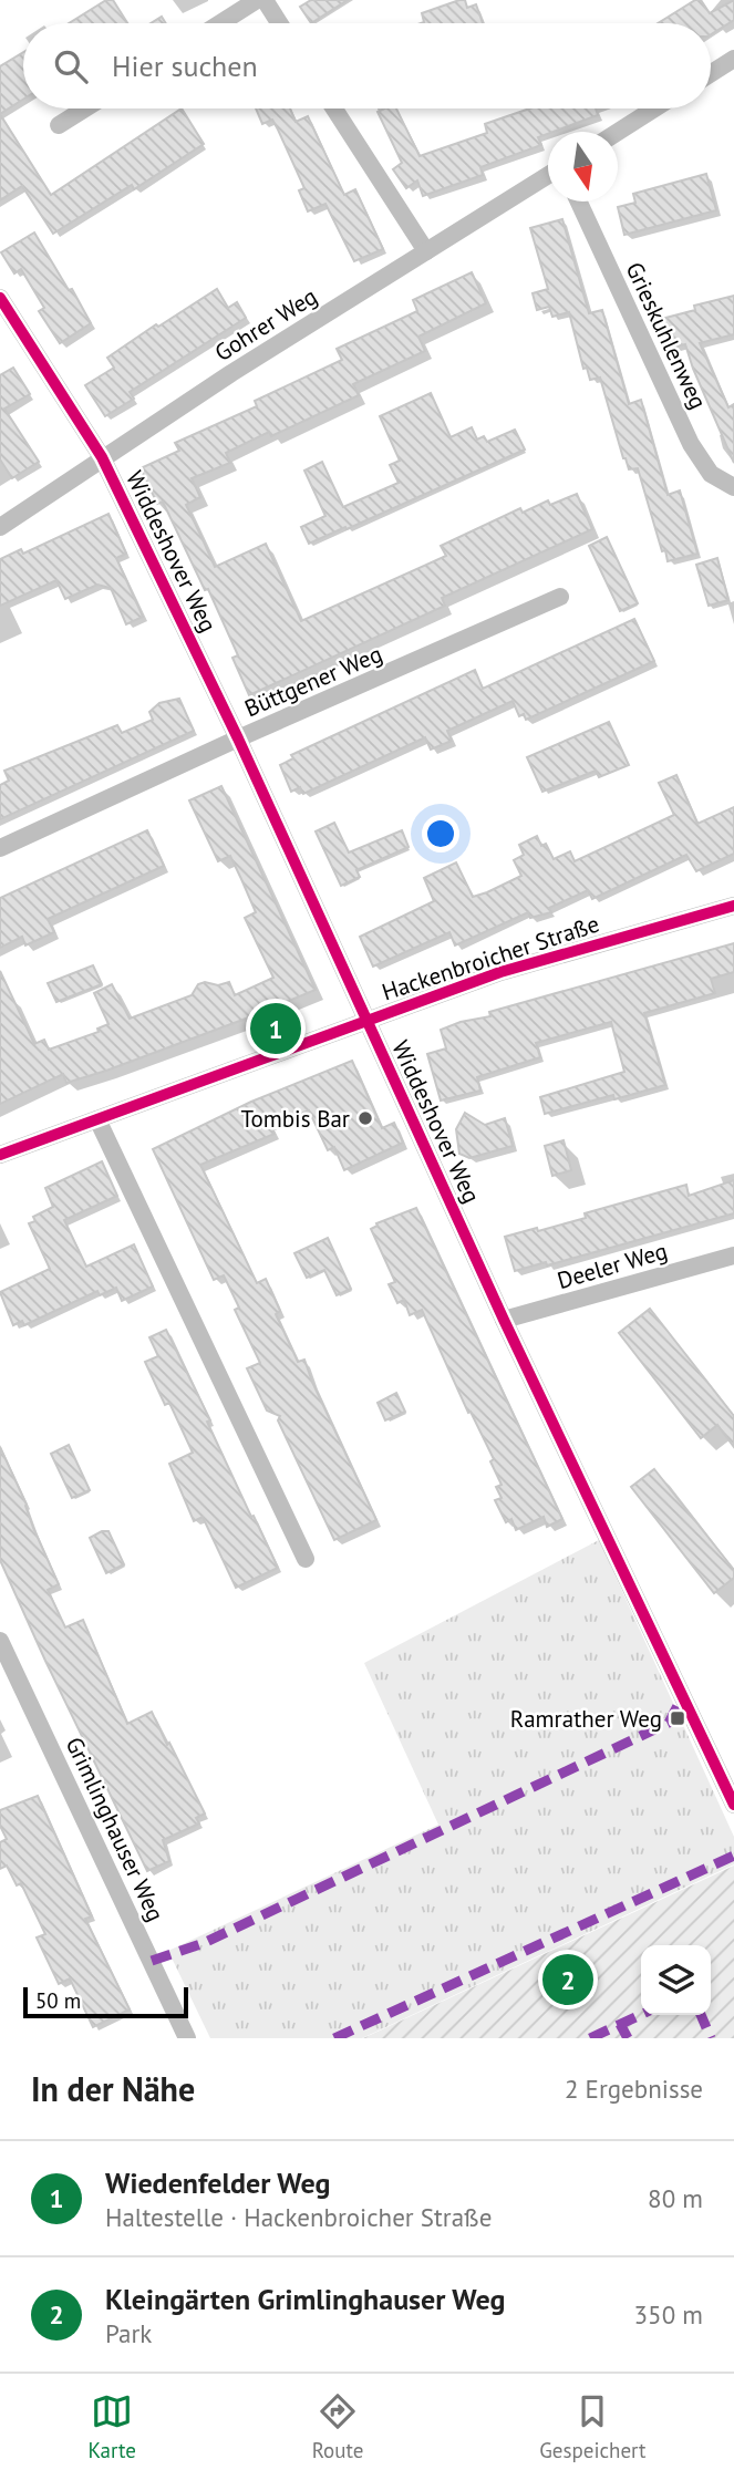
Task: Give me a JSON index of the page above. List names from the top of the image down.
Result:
{
  "streets": {
    "street": [
      "Gohrer Weg",
      "Grieskuhlenweg",
      "Widdeshover Weg",
      "Büttgener Weg",
      "Hackenbroicher Straße",
      "Deeler Weg",
      "Grimlinghauser Weg"
    ]
  },
  "crossings": [
    ["Gohrer Weg", "Widdeshover Weg"],
    ["Widdeshover Weg", "Büttgener Weg"],
    ["Widdeshover Weg", "Hackenbroicher Straße"],
    ["Widdeshover Weg", "Deeler Weg"]
  ],
  "places": {
    "other": ["Tombis Bar"],
    "transit": ["Ramrather Weg"]
  },
  "scale_bar": "50 m",
  "north": "bottom",
  "page": {
    "search": "Hier suchen",
    "pins": ["1", "2"],
    "scale": "50 m",
    "heading": ["In der Nähe", "2 Ergebnisse"],
    "list": [
      {
        "mark": "1",
        "name": "Wiedenfelder Weg",
        "note": "Haltestelle · Hackenbroicher Straße",
        "value": "80 m"
      },
      {
        "mark": "2",
        "name": "Kleingärten Grimlinghauser Weg",
        "note": "Park",
        "value": "350 m"
      }
    ],
    "nav": ["Karte", "Route", "Gespeichert"]
  }
}
